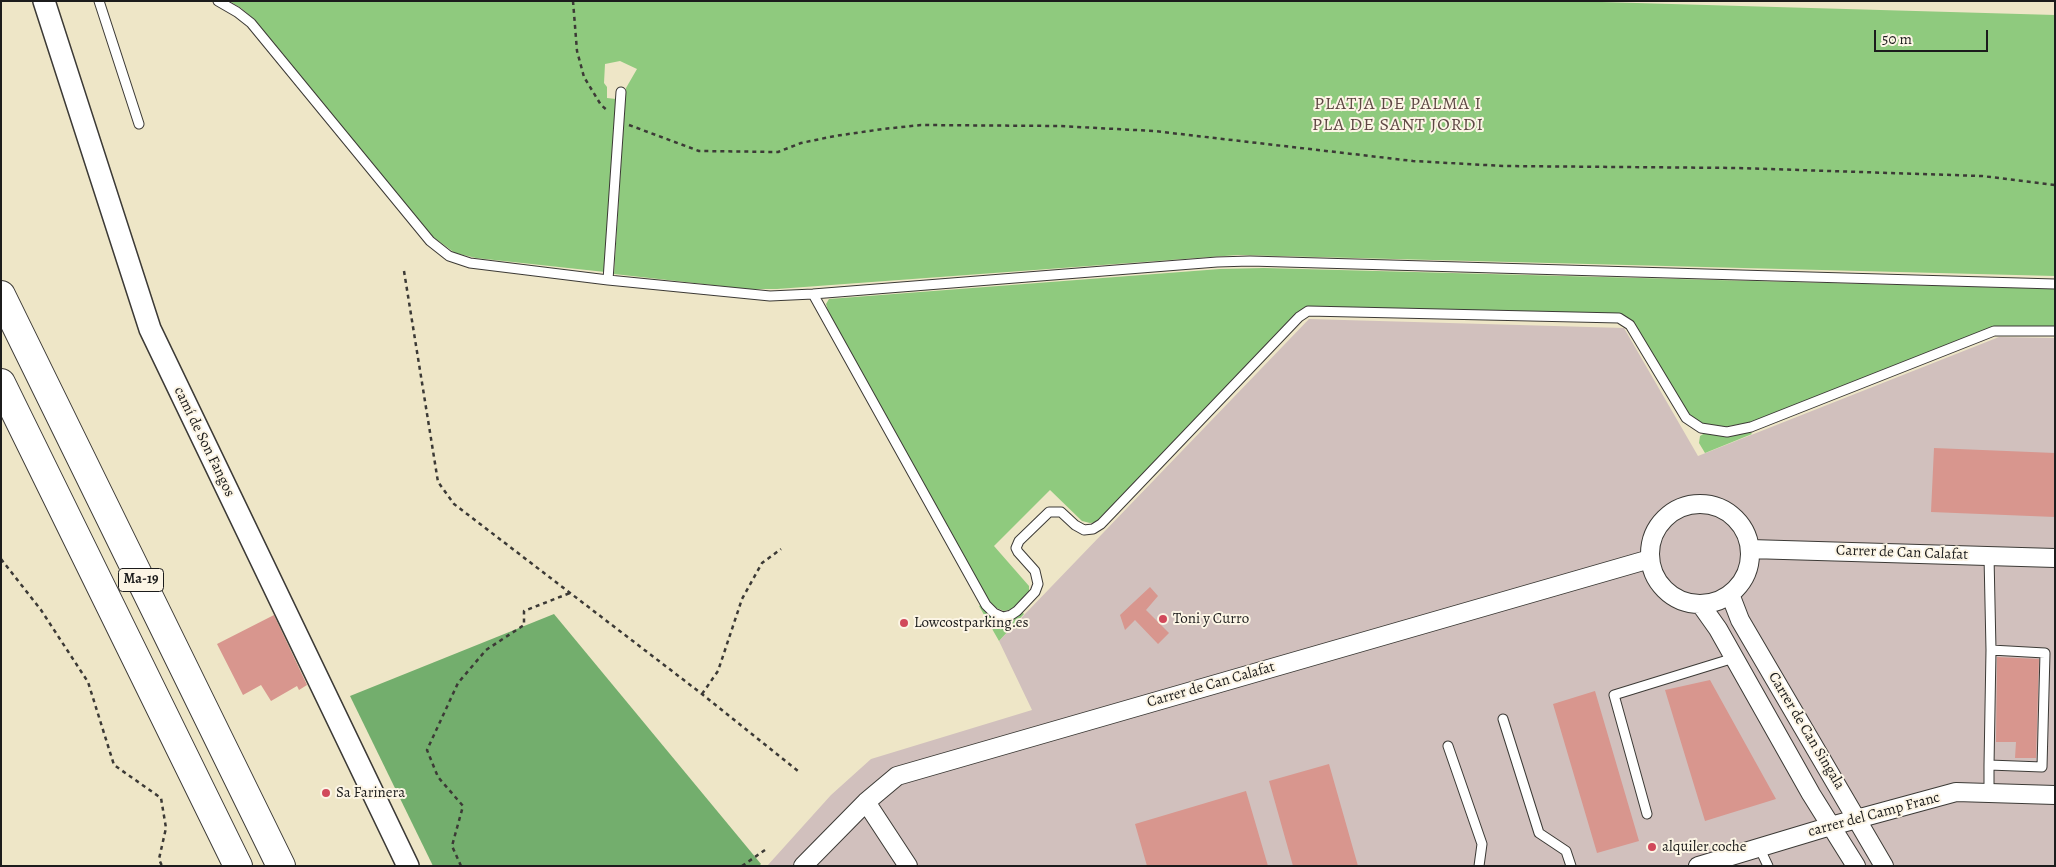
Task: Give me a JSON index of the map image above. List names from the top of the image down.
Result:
{
  "streets": {
    "highway": ["Ma-19"],
    "street": [
      "camí de Son Fangos",
      "Carrer de Can Calafat",
      "Carrer de Can Singala",
      "carrer del Camp Franc"
    ]
  },
  "crossings": [
    ["Carrer de Can Calafat", "Carrer de Can Singala"],
    ["Carrer de Can Singala", "carrer del Camp Franc"]
  ],
  "districts": ["PLATJA DE PALMA I PLA DE SANT JORDI"],
  "places": [
    "Toni y Curro",
    "Lowcostparking.es",
    "Sa Farinera",
    "alquiler coche"
  ],
  "scale_bar": "50 m"
}
